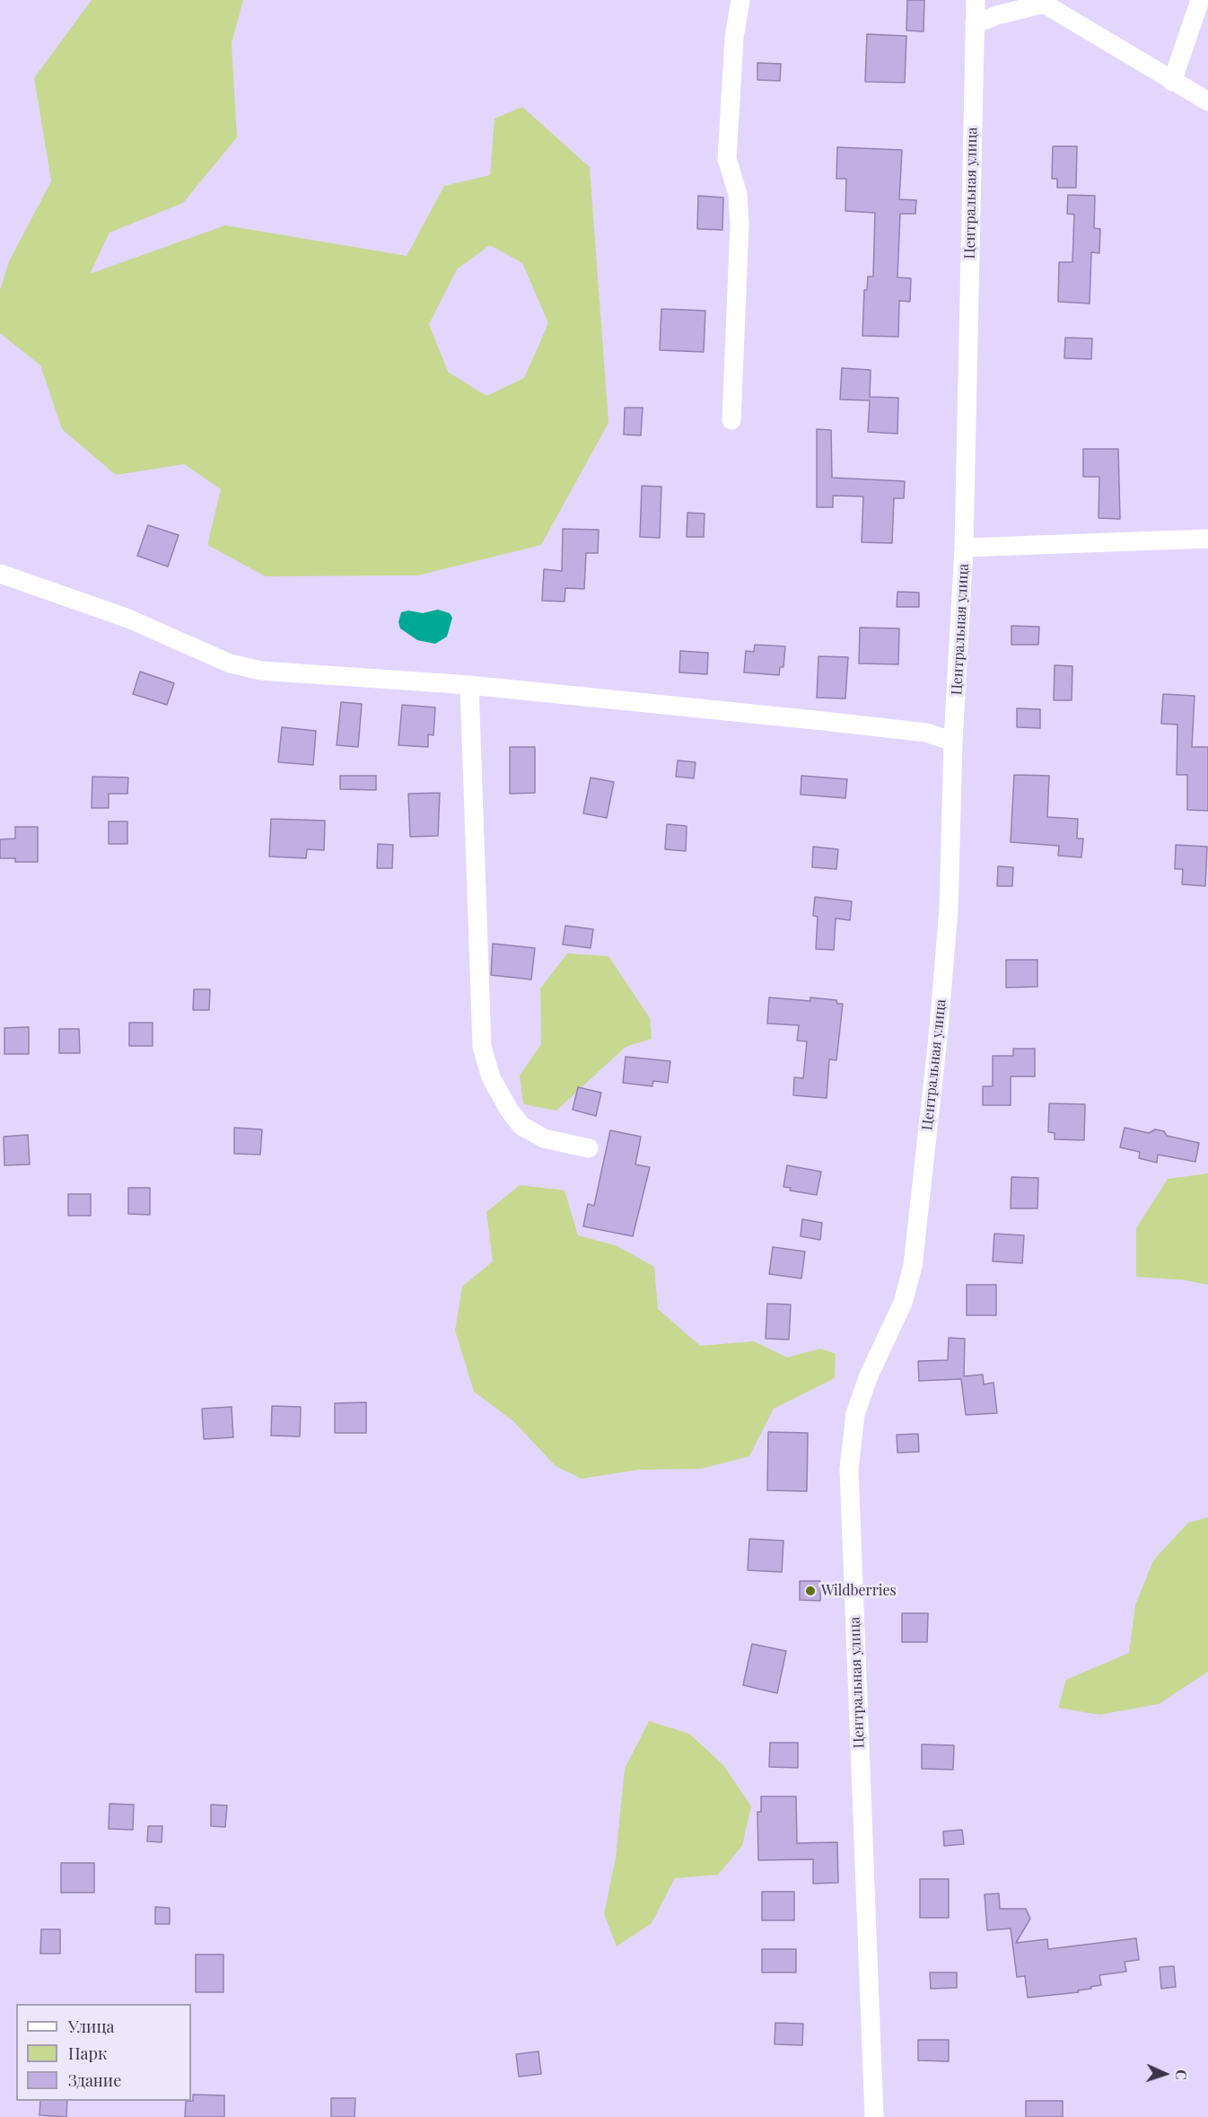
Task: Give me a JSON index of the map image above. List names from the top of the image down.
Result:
{
  "streets": {
    "street": ["Центральная улица"]
  },
  "places": ["Wildberries"],
  "legend": ["Улица", "Парк", "Здание"],
  "north": "right"
}
